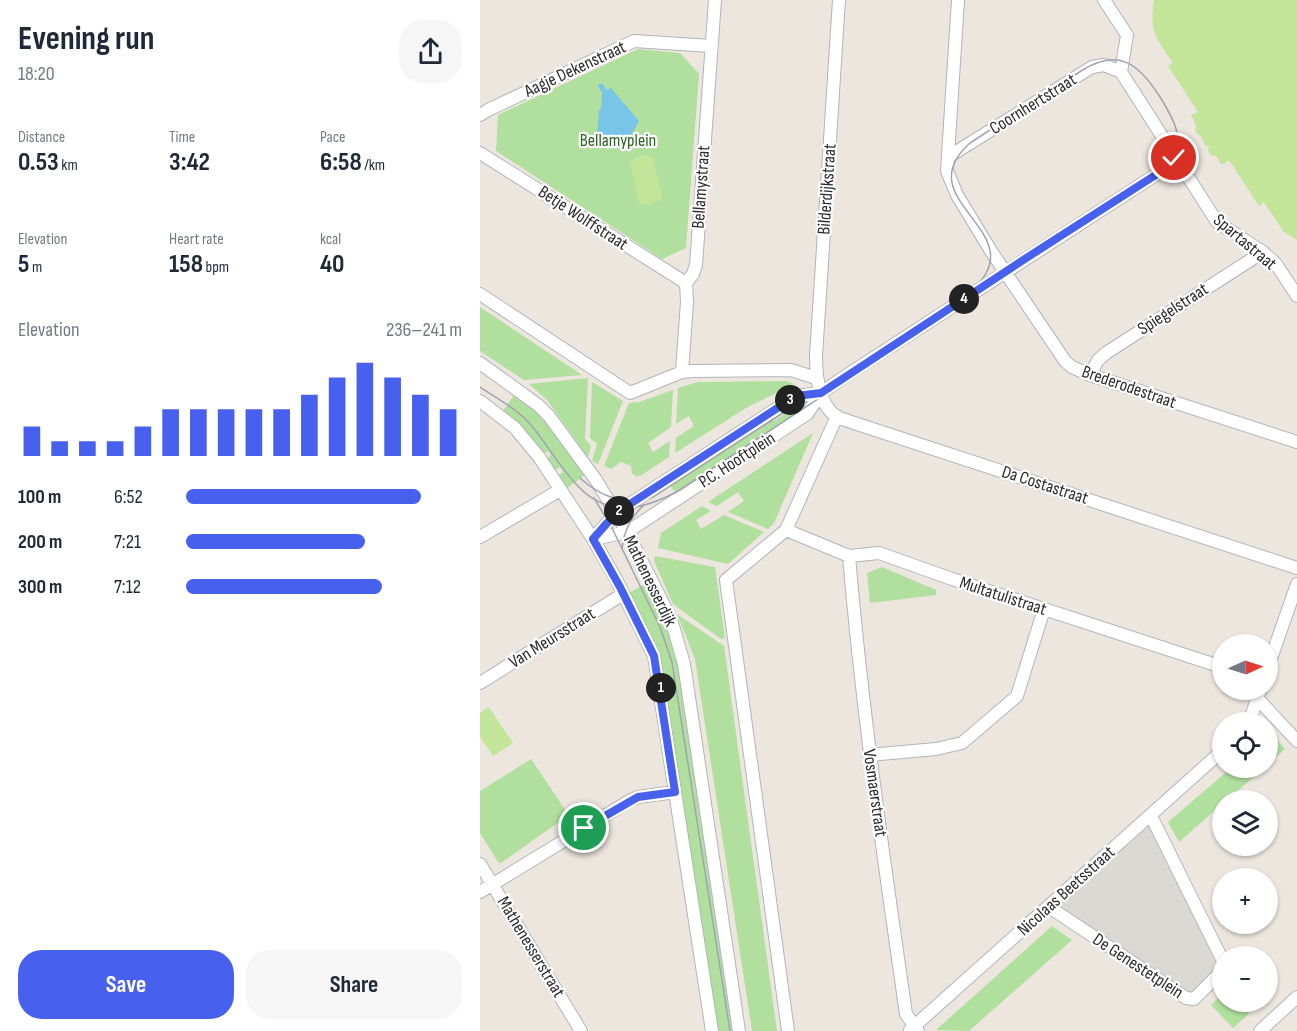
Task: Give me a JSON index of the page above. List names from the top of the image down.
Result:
{
  "streets": {
    "street": [
      "Aagje Dekenstraat",
      "Coornhertstraat",
      "Bellamystraat",
      "Bilderdijkstraat",
      "Betje Wolffstraat",
      "Spartastraat",
      "Spiegelstraat",
      "Brederodestraat",
      "P.C. Hooftplein",
      "Da Costastraat",
      "Mathenesserdijk",
      "Multatulistraat",
      "Van Meursstraat",
      "Vosmaerstraat",
      "Nicolaas Beetsstraat",
      "Mathenesserstraat",
      "De Genestetplein"
    ]
  },
  "crossings": [
    ["Aagje Dekenstraat", "Bellamystraat"],
    ["Coornhertstraat", "Spartastraat"],
    ["Coornhertstraat", "Brederodestraat"],
    ["Bellamystraat", "Betje Wolffstraat"],
    ["Spartastraat", "Spiegelstraat"],
    ["Spiegelstraat", "Brederodestraat"],
    ["P.C. Hooftplein", "Mathenesserdijk"],
    ["Mathenesserdijk", "Van Meursstraat"],
    ["Multatulistraat", "Vosmaerstraat"],
    ["Vosmaerstraat", "Nicolaas Beetsstraat"],
    ["Nicolaas Beetsstraat", "De Genestetplein"]
  ],
  "parks": ["Bellamyplein"],
  "north": "right",
  "page": {
    "heading": ["Evening run", "18:20"],
    "stats": [
      ["Distance", "0.53 km"],
      ["Time", "3:42"],
      ["Pace", "6:58 /km"],
      ["Elevation", "5 m"],
      ["Heart rate", "158 bpm"],
      ["kcal", "40"]
    ],
    "pins": [
      "4",
      "3",
      "2",
      "1"
    ],
    "chart": ["Elevation", "236–241 m"],
    "list": [
      {
        "name": "100 m",
        "note": "6:52"
      },
      {
        "name": "200 m",
        "note": "7:21"
      },
      {
        "name": "300 m",
        "note": "7:12"
      }
    ],
    "map_buttons": ["+", "−"],
    "buttons": ["Save", "Share"]
  }
}
